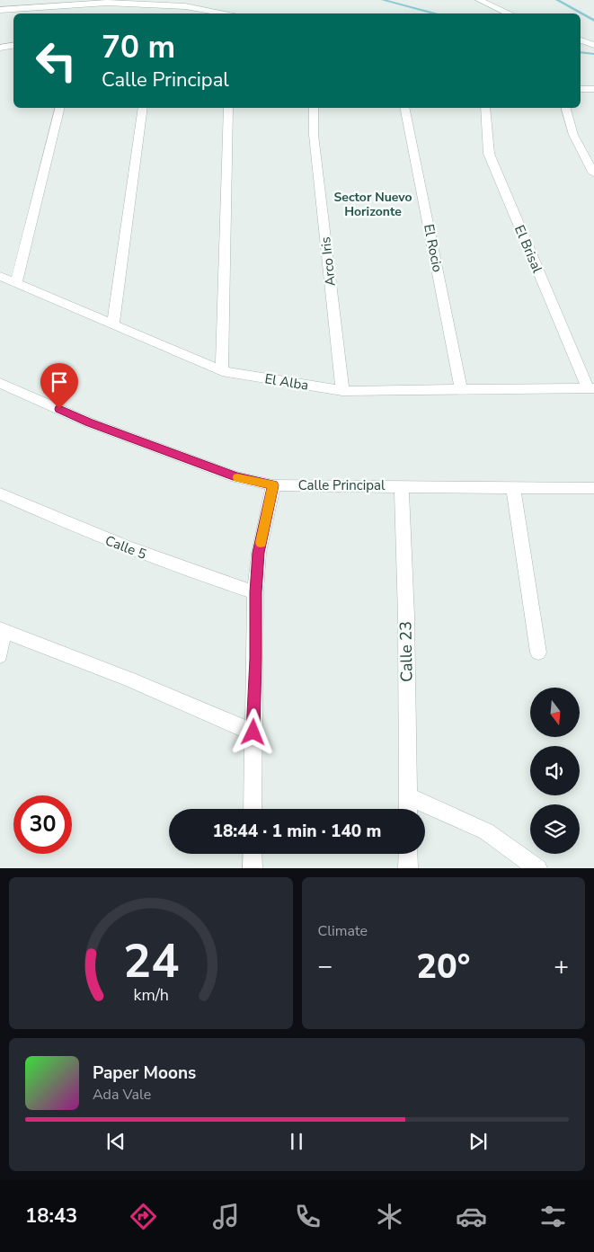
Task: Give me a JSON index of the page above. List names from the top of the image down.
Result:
{
  "streets": {
    "street": [
      "El Rocio",
      "El Brisal",
      "Arco Iris",
      "El Alba",
      "Calle Principal",
      "Calle 5",
      "Calle 23"
    ]
  },
  "crossings": [
    ["El Rocio", "El Alba"],
    ["El Brisal", "El Alba"],
    ["Arco Iris", "El Alba"],
    ["Calle Principal", "Calle 23"]
  ],
  "districts": ["Sector Nuevo Horizonte"],
  "north": "bottom",
  "page": {
    "turn": ["70 m", "Calle Principal"],
    "limit": "30",
    "trip": "18:44 · 1 min · 140 m",
    "tile": "Climate",
    "heat": ["−", "20°", "+"],
    "song": ["Paper Moons", "Ada Vale"],
    "tabs": "18:43",
    "gauge": ["24", "km/h"]
  }
}
